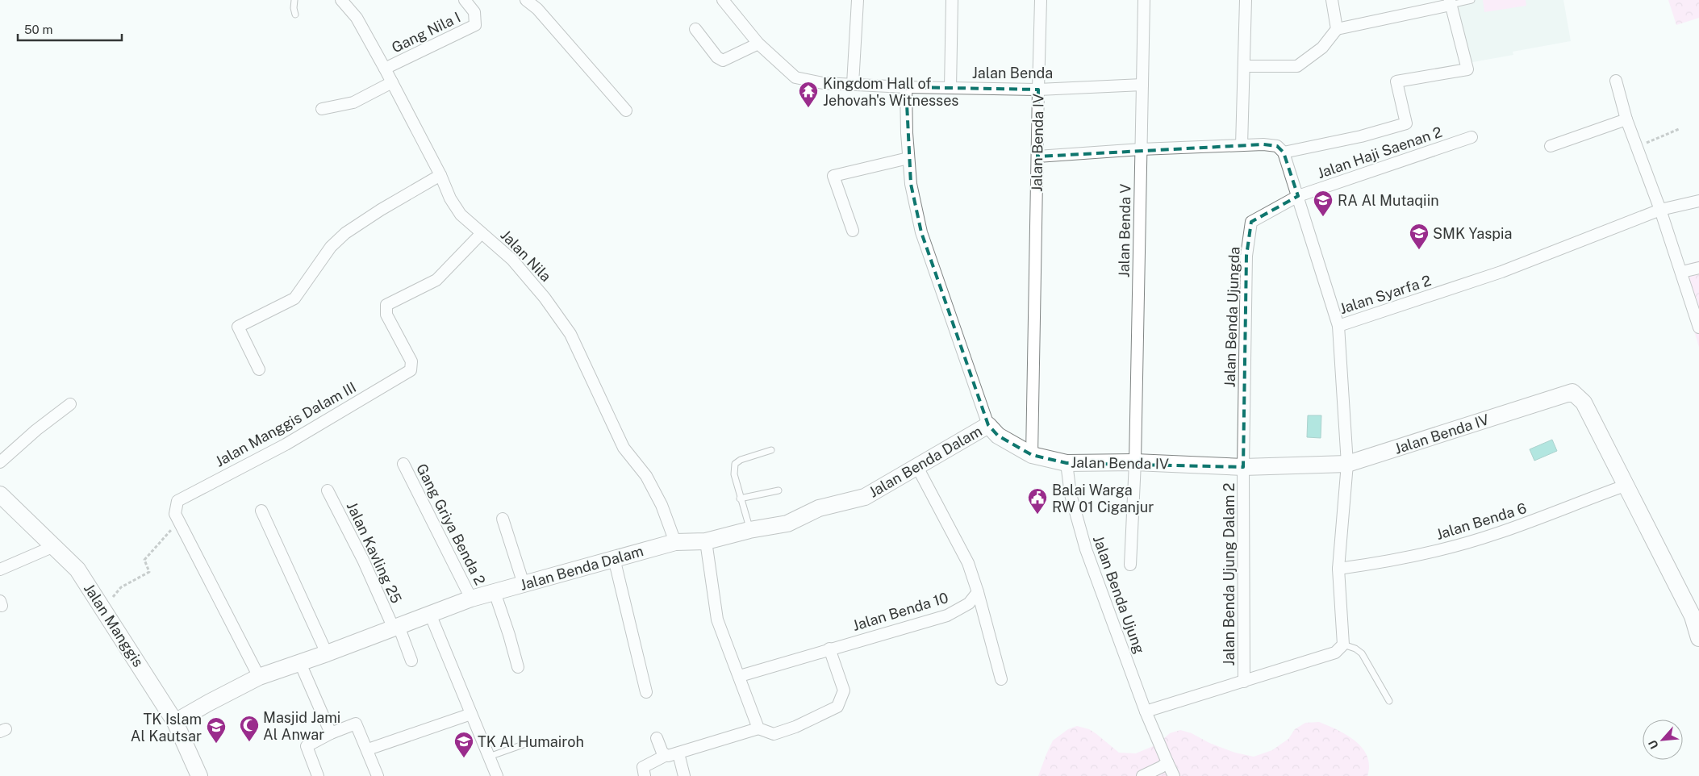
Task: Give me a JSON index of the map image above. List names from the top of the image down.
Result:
{
  "streets": {
    "street": [
      "Gang Nila I",
      "Jalan Benda",
      "Jalan Benda IV",
      "Jalan Haji Saenan 2",
      "Jalan Benda V",
      "Jalan Nila",
      "Jalan Syarfa 2",
      "Jalan Benda Ujungda",
      "Jalan Manggis Dalam III",
      "Jalan Benda Dalam",
      "Jalan Benda 6",
      "Gang Griya Benda 2",
      "Jalan Kavling 25",
      "Jalan Benda Ujung Dalam 2",
      "Jalan Benda Ujung",
      "Jalan Benda 10",
      "Jalan Manggis"
    ]
  },
  "crossings": [
    ["Gang Nila I", "Jalan Nila"],
    ["Jalan Benda", "Jalan Benda IV"],
    ["Jalan Benda", "Jalan Benda V"],
    ["Jalan Benda IV", "Jalan Benda V"],
    ["Jalan Benda IV", "Jalan Benda Ujungda"],
    ["Jalan Benda IV", "Jalan Benda Dalam"],
    ["Jalan Benda IV", "Jalan Benda 6"],
    ["Jalan Benda IV", "Jalan Benda Ujung Dalam 2"],
    ["Jalan Benda IV", "Jalan Benda Ujung"],
    ["Jalan Haji Saenan 2", "Jalan Syarfa 2"],
    ["Jalan Haji Saenan 2", "Jalan Benda Ujungda"],
    ["Jalan Nila", "Jalan Manggis Dalam III"],
    ["Jalan Nila", "Jalan Benda Dalam"],
    ["Jalan Syarfa 2", "Jalan Benda Ujungda"],
    ["Jalan Benda Ujungda", "Jalan Benda Ujung Dalam 2"],
    ["Jalan Manggis Dalam III", "Jalan Benda Dalam"],
    ["Jalan Benda Dalam", "Gang Griya Benda 2"],
    ["Jalan Benda Dalam", "Jalan Kavling 25"],
    ["Jalan Benda Dalam", "Jalan Manggis"]
  ],
  "places": {
    "temple": ["Kingdom Hall of Jehovah's Witnesses"],
    "school or university": [
      "RA Al Mutaqiin",
      "SMK Yaspia",
      "TK Islam Al Kautsar",
      "TK Al Humairoh"
    ],
    "public building": ["Balai Warga RW 01 Ciganjur"],
    "mosque": ["Masjid Jami Al Anwar"]
  },
  "scale_bar": "50 m",
  "north": "bottom left"
}
